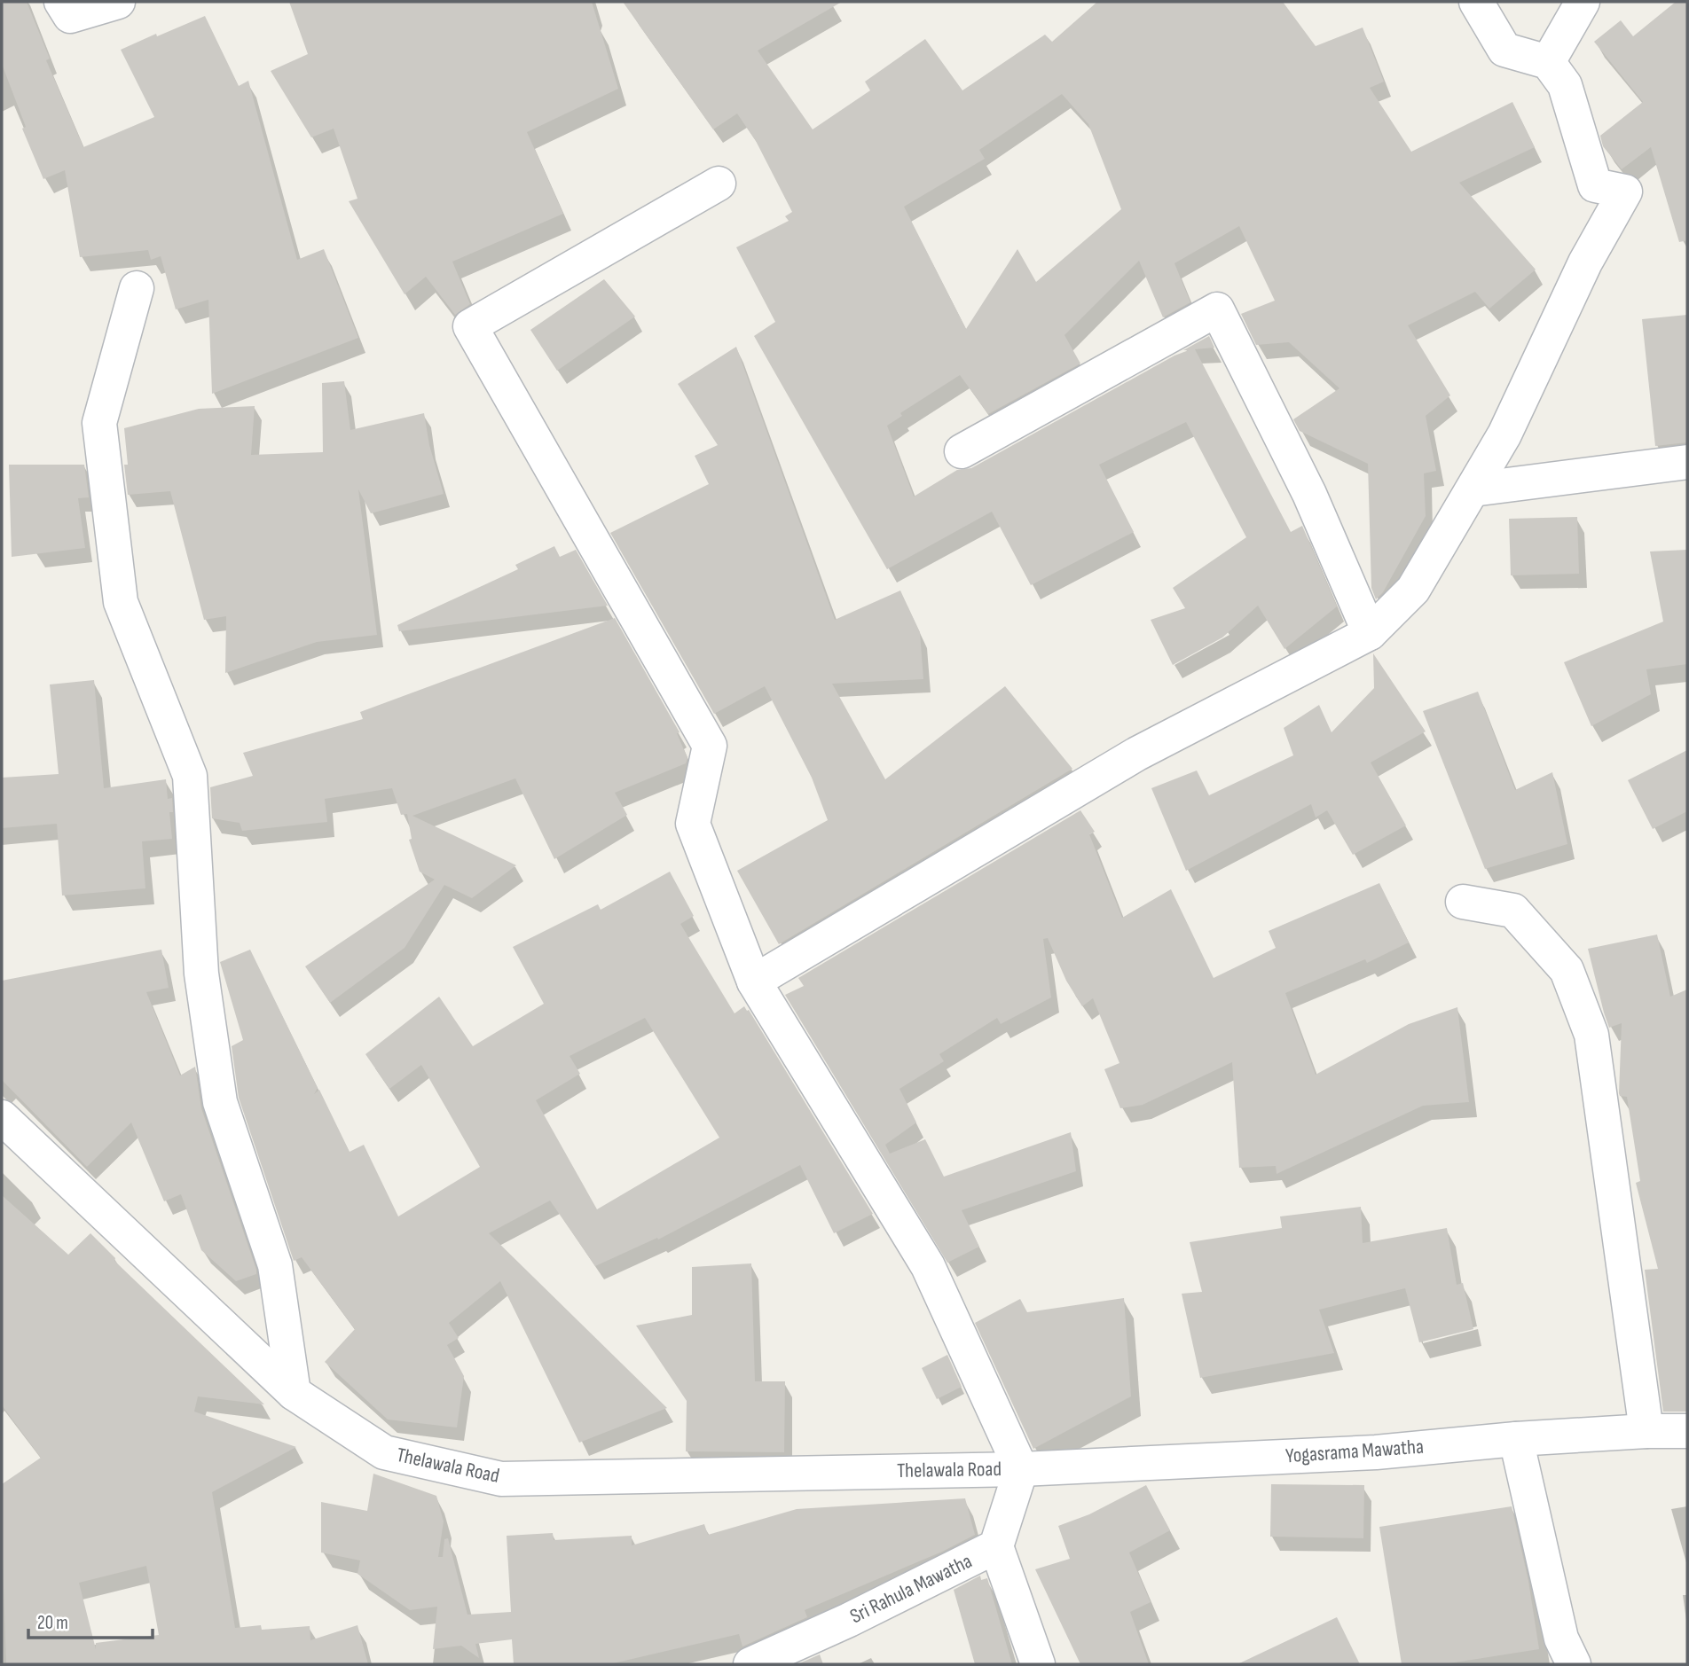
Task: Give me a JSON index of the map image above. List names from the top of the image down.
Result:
{
  "streets": {
    "street": ["Yogasrama Mawatha", "Thelawala Road", "Sri Rahula Mawatha"]
  },
  "crossings": [
    ["Yogasrama Mawatha", "Thelawala Road"],
    ["Yogasrama Mawatha", "Sri Rahula Mawatha"],
    ["Thelawala Road", "Sri Rahula Mawatha"]
  ],
  "scale_bar": "20 m"
}
